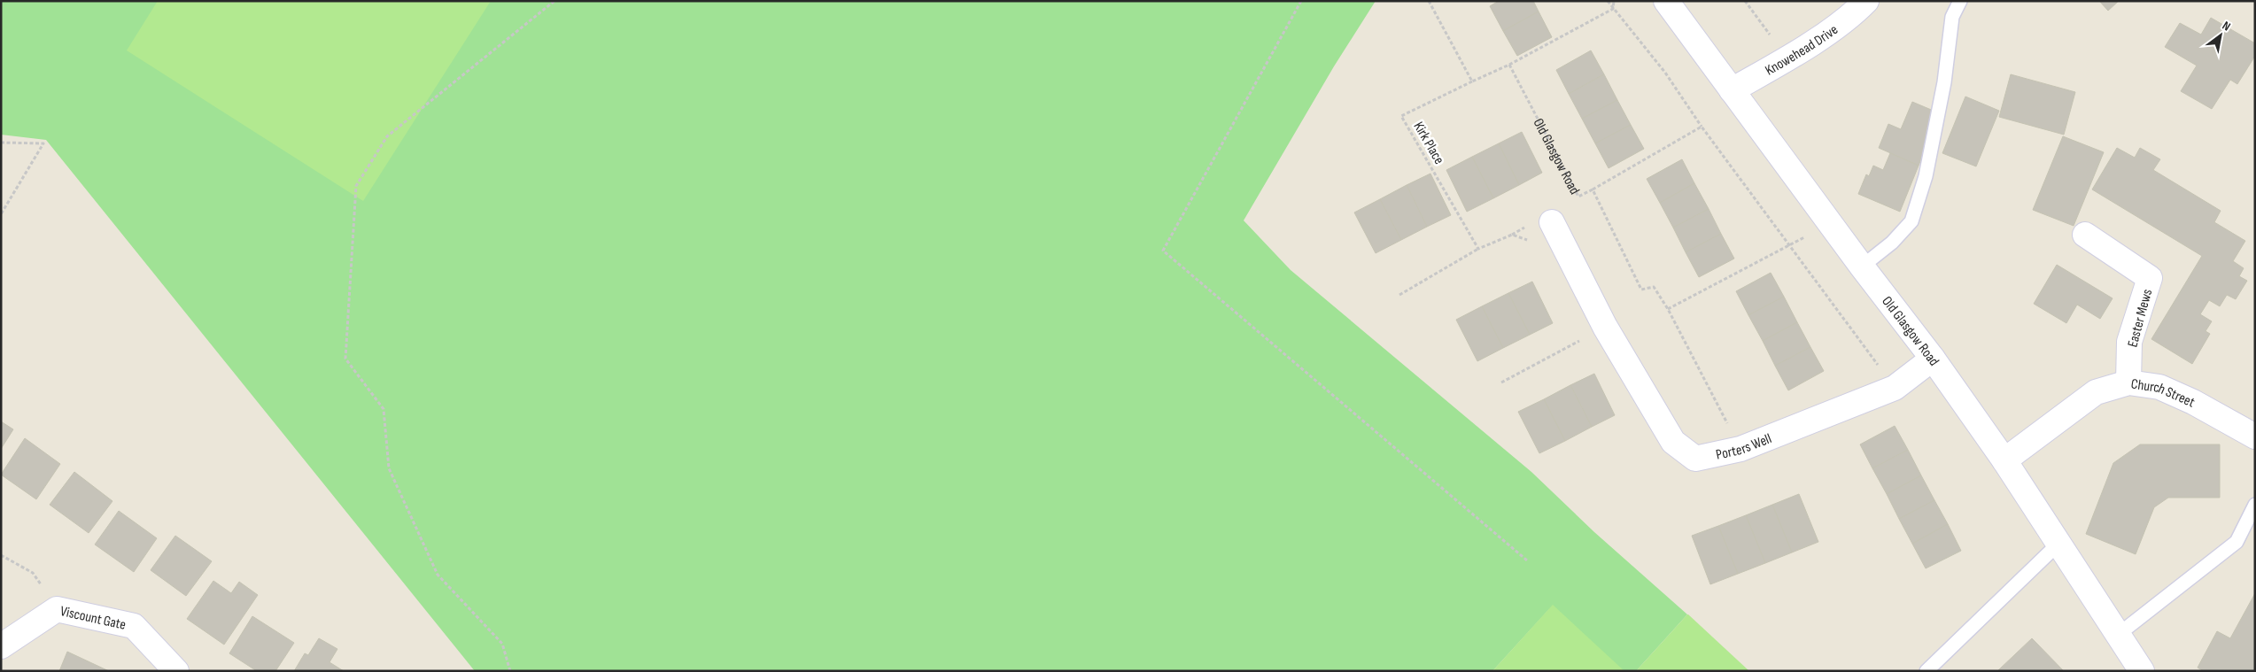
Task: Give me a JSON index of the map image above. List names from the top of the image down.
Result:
{
  "streets": {
    "street": [
      "Knowehead Drive",
      "Old Glasgow Road",
      "Easter Mews",
      "Church Street",
      "Porters Well",
      "Viscount Gate"
    ],
    "path": ["Kirk Place"]
  },
  "crossings": [
    ["Knowehead Drive", "Old Glasgow Road"],
    ["Old Glasgow Road", "Church Street"],
    ["Old Glasgow Road", "Porters Well"],
    ["Easter Mews", "Church Street"]
  ],
  "north": "top right"
}
